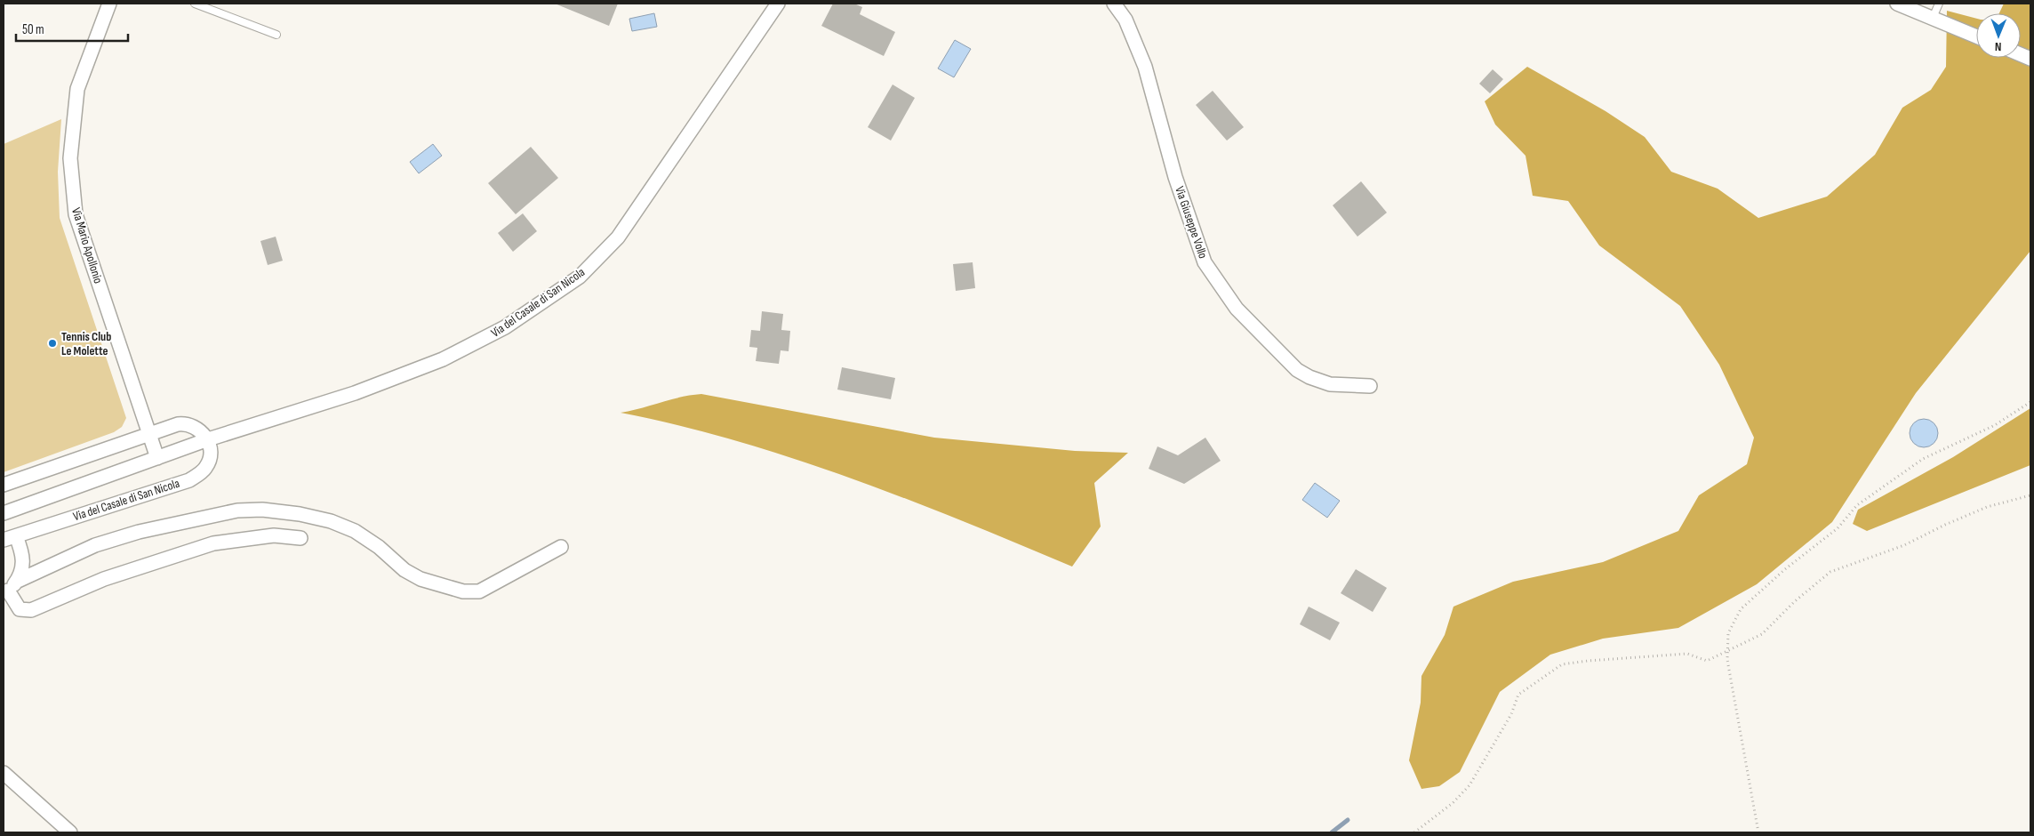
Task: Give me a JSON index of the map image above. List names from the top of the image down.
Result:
{
  "streets": {
    "street": ["Via Giuseppe Vollo", "Via Mario Apollonio", "Via del Casale di San Nicola"]
  },
  "crossings": [
    ["Via Mario Apollonio", "Via del Casale di San Nicola"]
  ],
  "places": ["Tennis Club Le Molette"],
  "scale_bar": "50 m",
  "north": "bottom"
}
